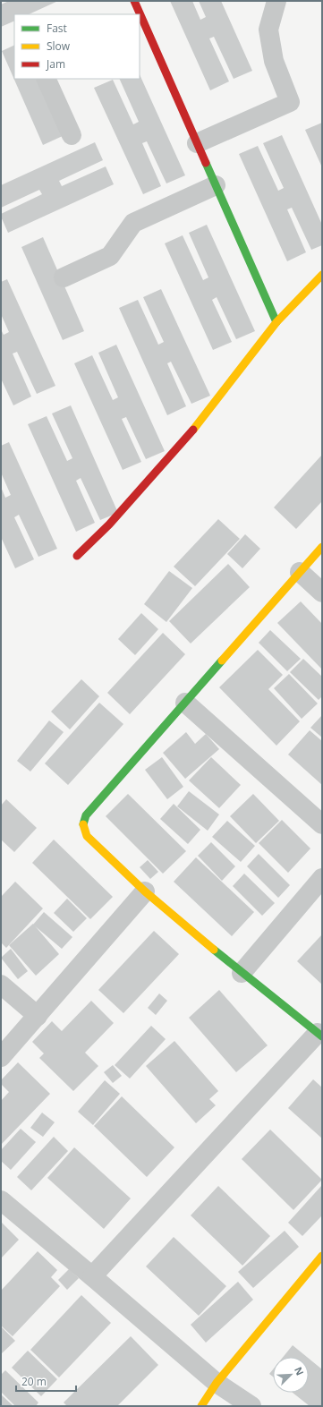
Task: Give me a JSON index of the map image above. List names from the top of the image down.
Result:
{
  "legend": ["Fast", "Slow", "Jam"],
  "scale_bar": "20 m",
  "north": "top right"
}
